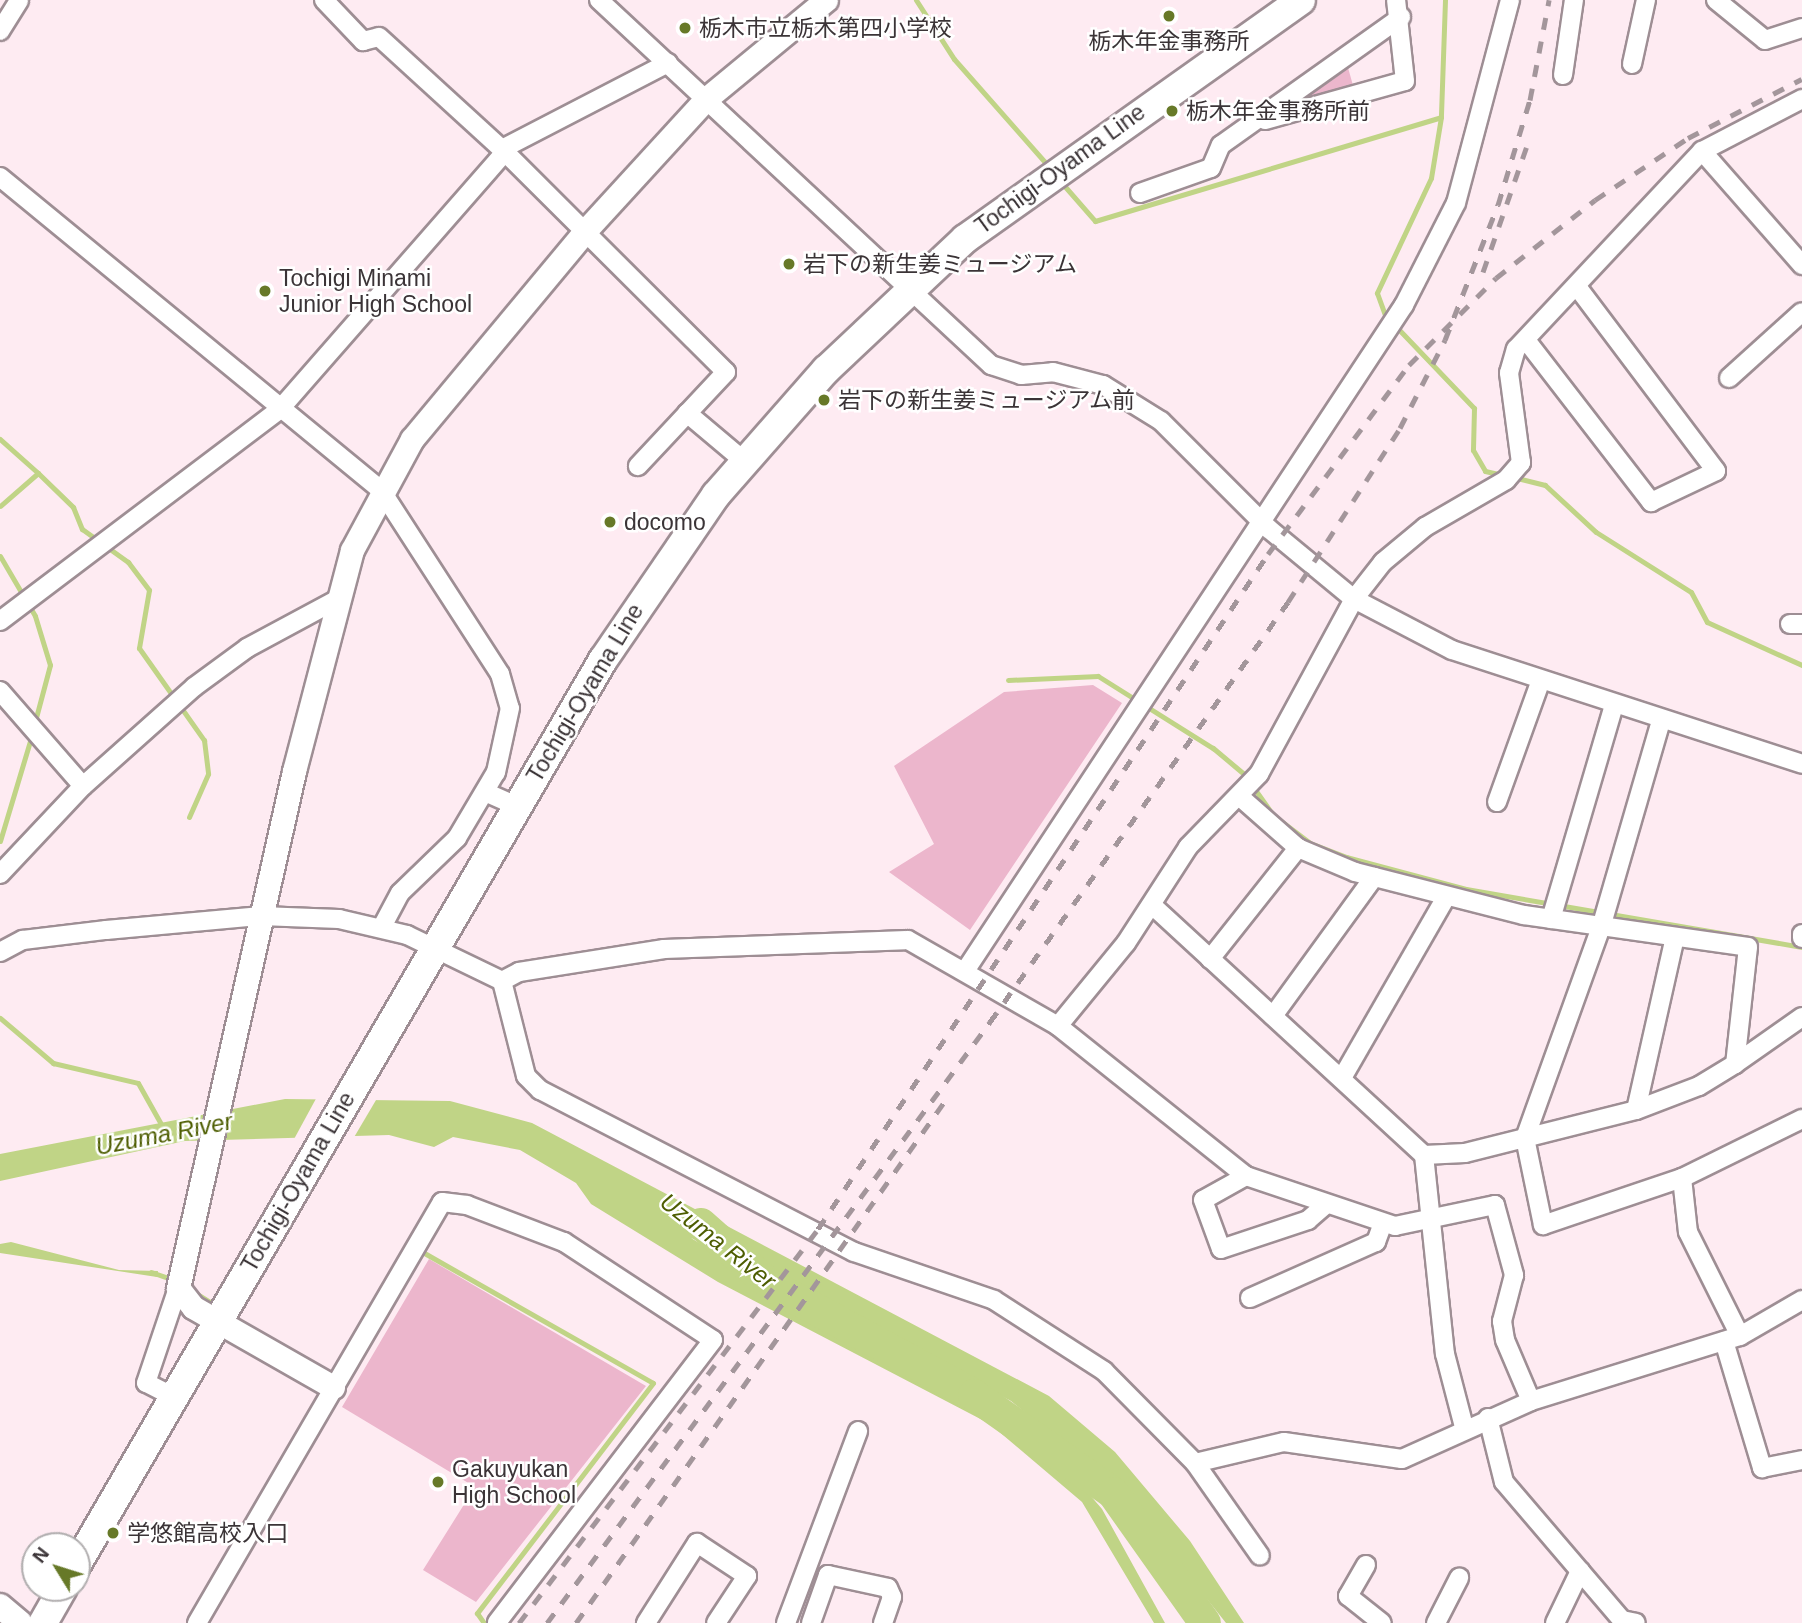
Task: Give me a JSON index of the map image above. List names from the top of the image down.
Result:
{
  "streets": {
    "main road": ["Tochigi-Oyama Line"]
  },
  "water": ["Uzuma River"],
  "places": [
    "栃木年金事務所",
    "栃木市立栃木第四小学校",
    "栃木年金事務所前",
    "岩下の新生姜ミュージアム",
    "Tochigi Minami Junior High School",
    "岩下の新生姜ミュージアム前",
    "docomo",
    "Gakuyukan High School",
    "学悠館高校入口"
  ],
  "north": "top left"
}
